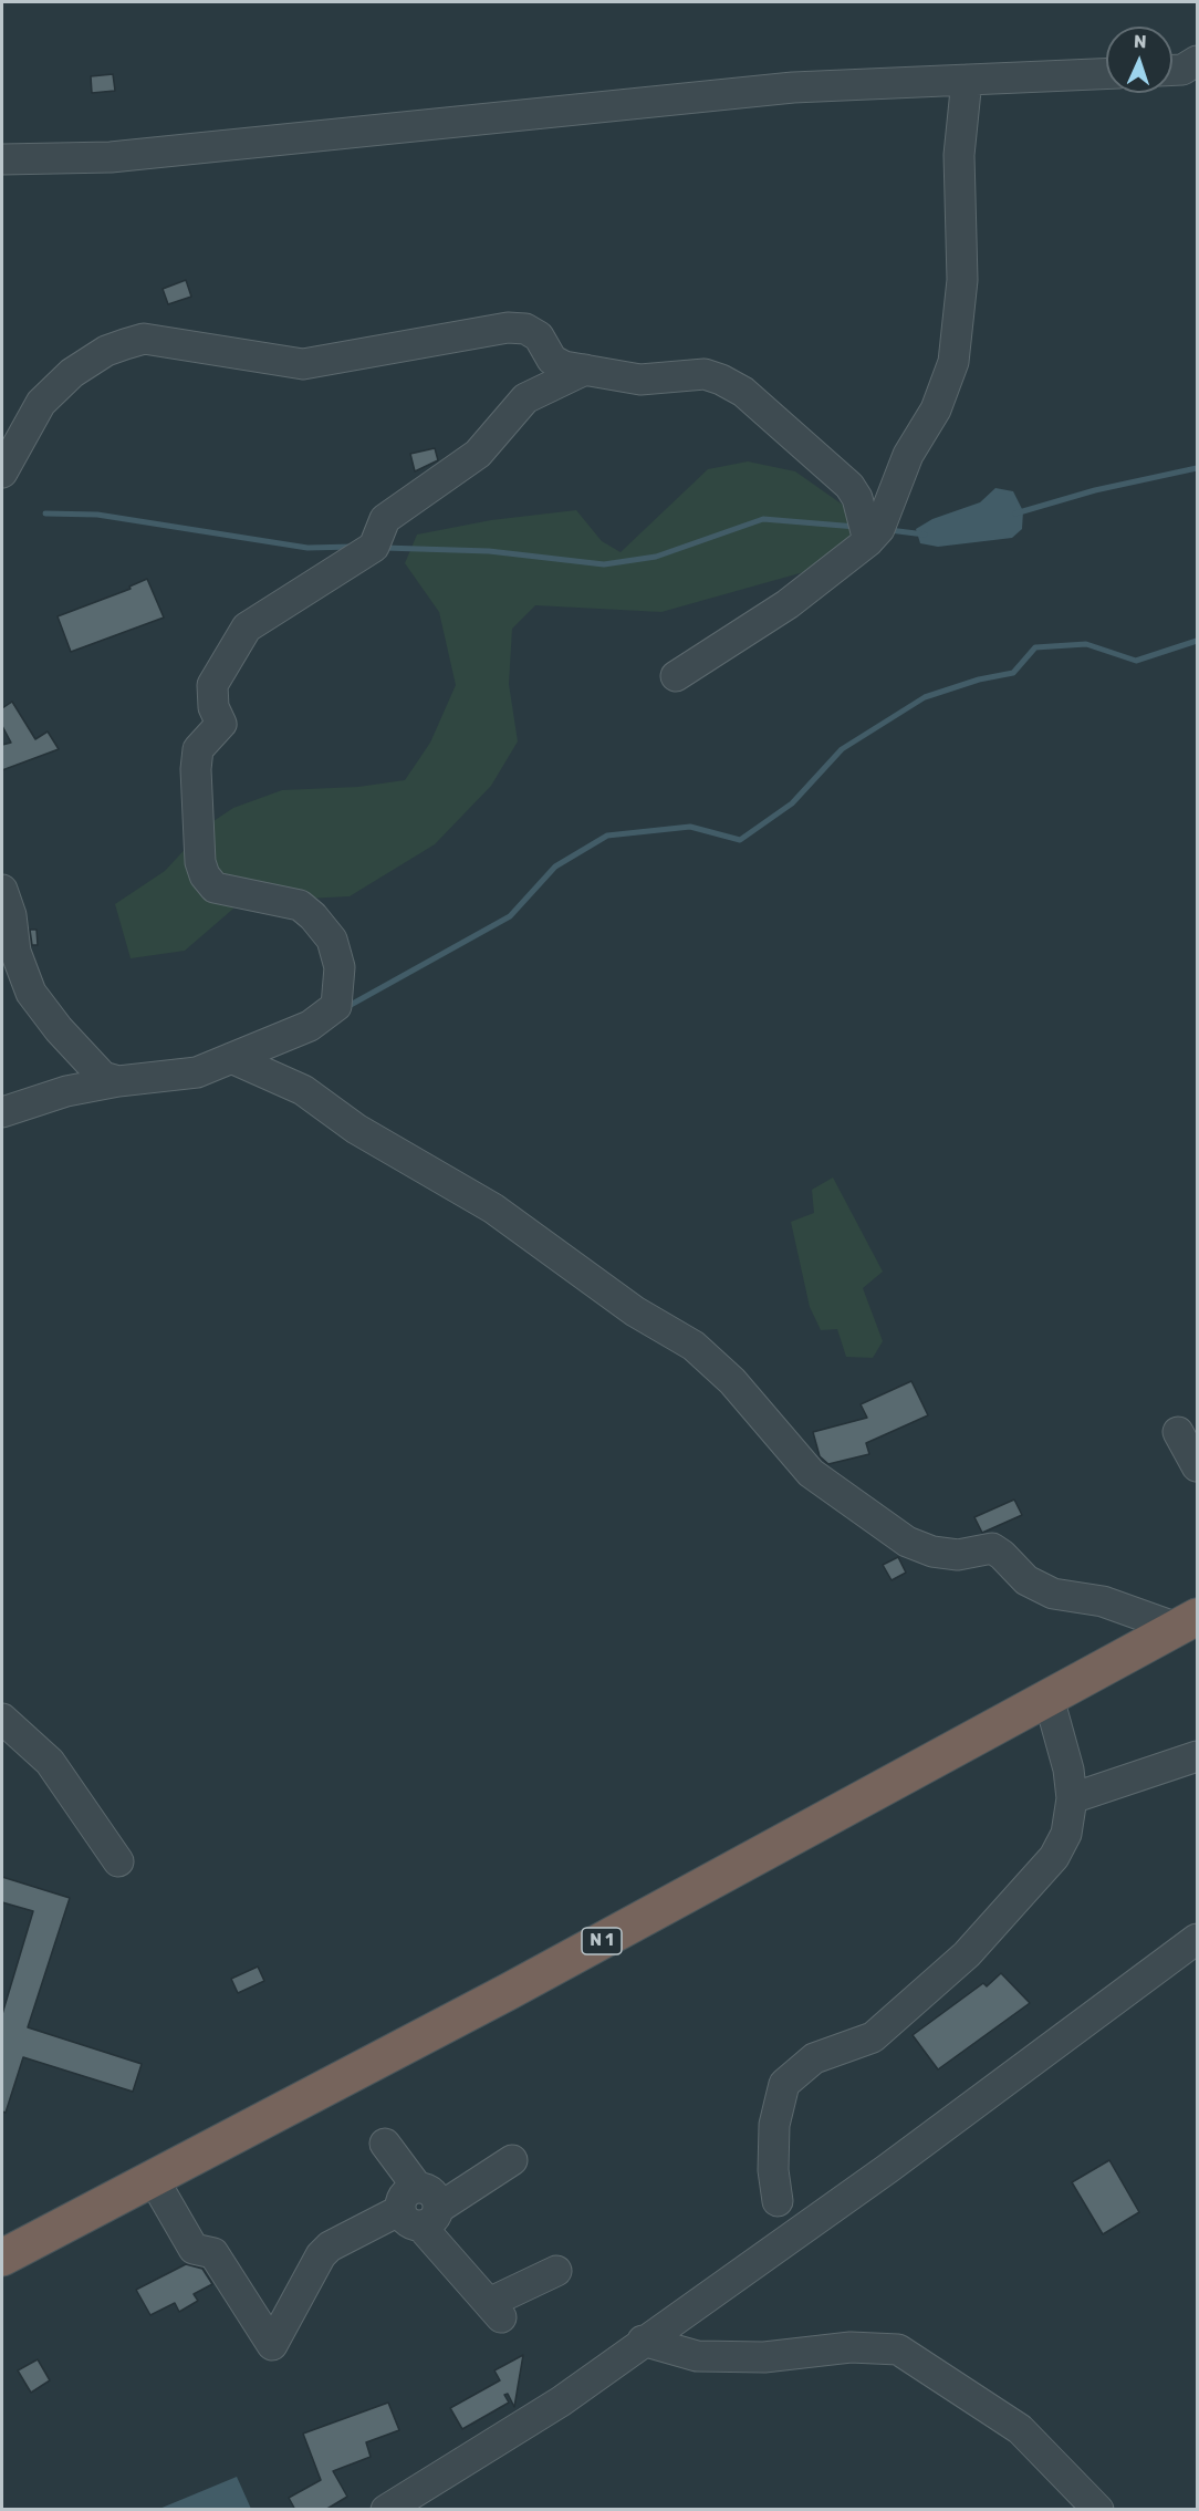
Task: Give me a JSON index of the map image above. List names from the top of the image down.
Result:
{
  "streets": {
    "highway": ["N 1"]
  },
  "north": "top"
}
